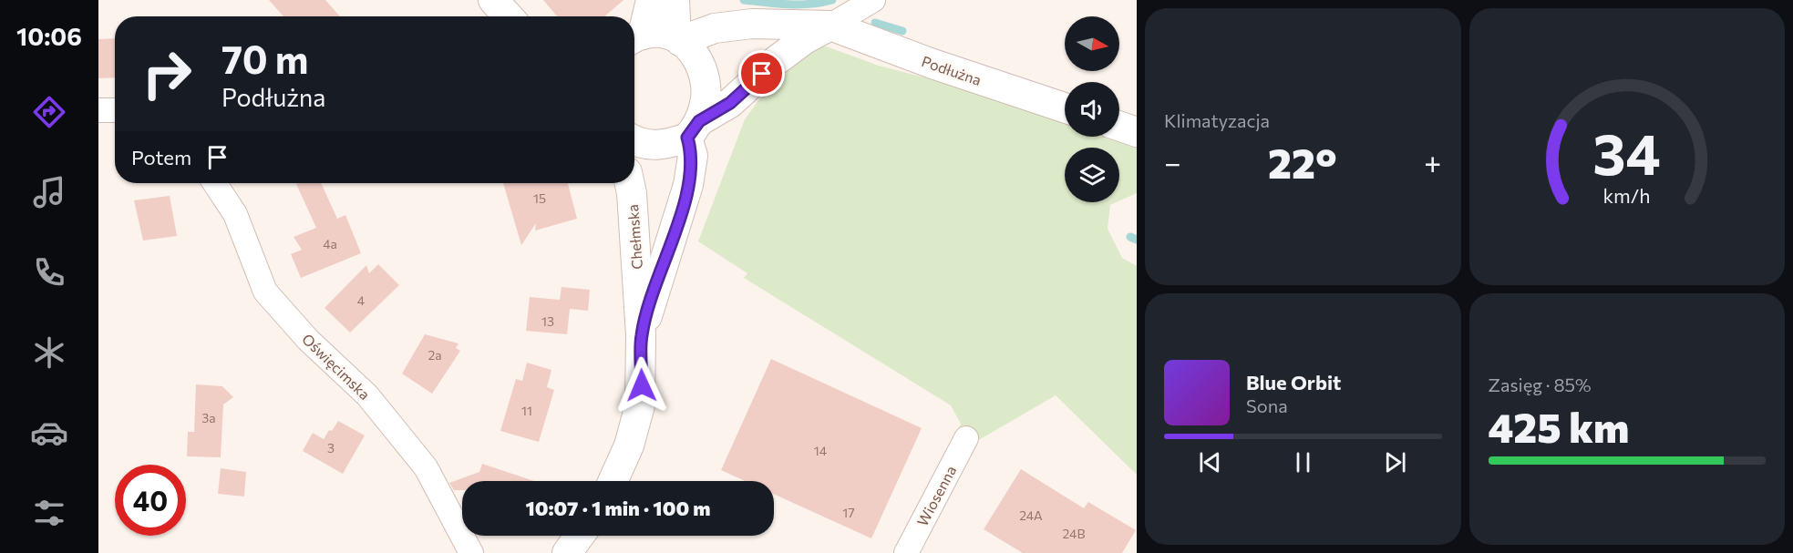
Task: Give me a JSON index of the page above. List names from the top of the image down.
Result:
{
  "streets": {
    "street": [
      "Podłużna",
      "Chełmska",
      "Oświęcimska",
      "Wiosenna"
    ]
  },
  "crossings": [
    ["Podłużna", "Chełmska"]
  ],
  "house_numbers": [
    "15",
    "4a",
    "4",
    "13",
    "2a",
    "11",
    "3a",
    "3",
    "14",
    "17",
    "24A",
    "24B"
  ],
  "north": "right",
  "page": {
    "tabs": "10:06",
    "tile": [
      "Klimatyzacja",
      ["Zasięg · 85%", "425 km"]
    ],
    "turn": ["70 m", "Podłużna"],
    "then": "Potem",
    "heat": ["−", "22°", "+"],
    "song": ["Blue Orbit", "Sona"],
    "limit": "40",
    "trip": "10:07 · 1 min · 100 m",
    "gauge": ["34", "km/h"]
  }
}
